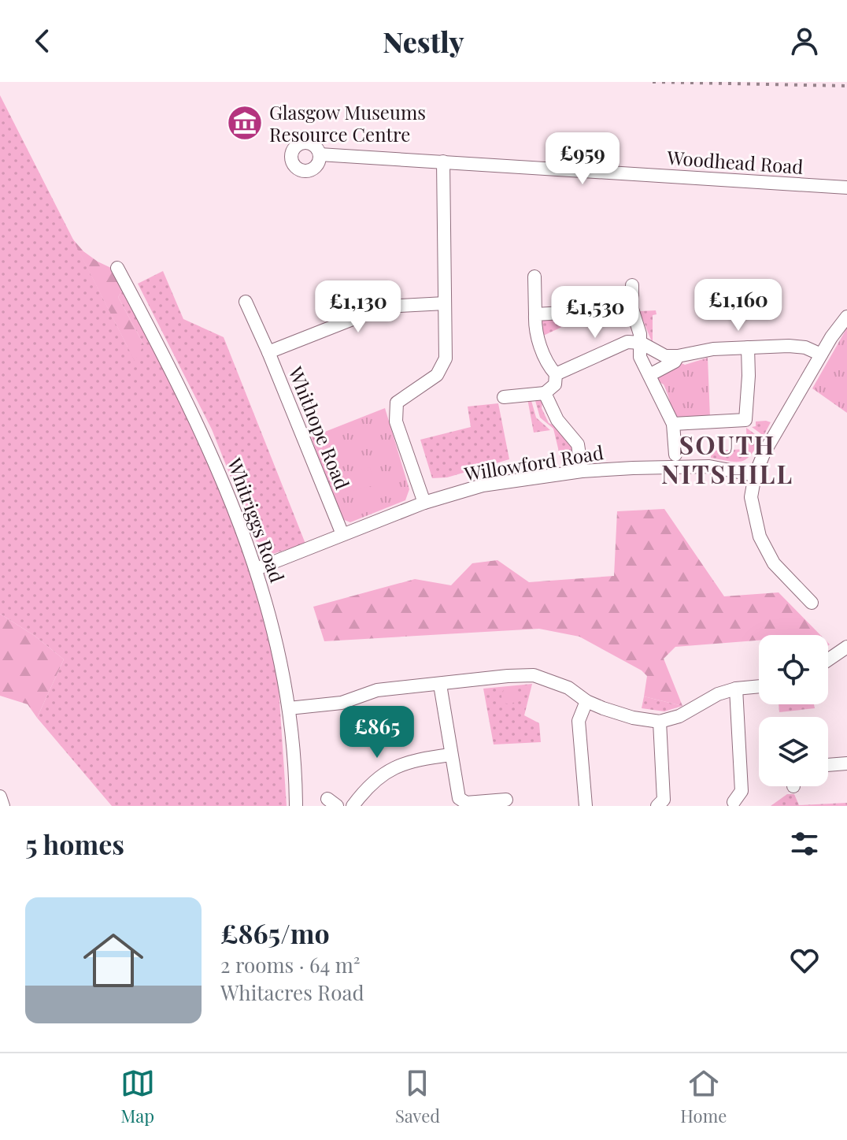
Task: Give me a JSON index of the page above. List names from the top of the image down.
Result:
{
  "streets": {
    "street": [
      "Woodhead Road",
      "Whithope Road",
      "Willowford Road",
      "Whitriggs Road"
    ]
  },
  "crossings": [
    ["Whithope Road", "Willowford Road"],
    ["Willowford Road", "Whitriggs Road"]
  ],
  "districts": ["SOUTH NITSHILL"],
  "places": {
    "museum": ["Glasgow Museums Resource Centre"]
  },
  "page": {
    "header": "Nestly",
    "price": [
      "£959",
      "£1,160",
      "£1,130",
      "£1,530",
      "£865"
    ],
    "heading": "5 homes",
    "list": [
      {
        "name": "£865/mo",
        "note": "2 rooms · 64 m² · Whitacres Road"
      }
    ],
    "tabs": ["Map", "Saved", "Home"]
  }
}
